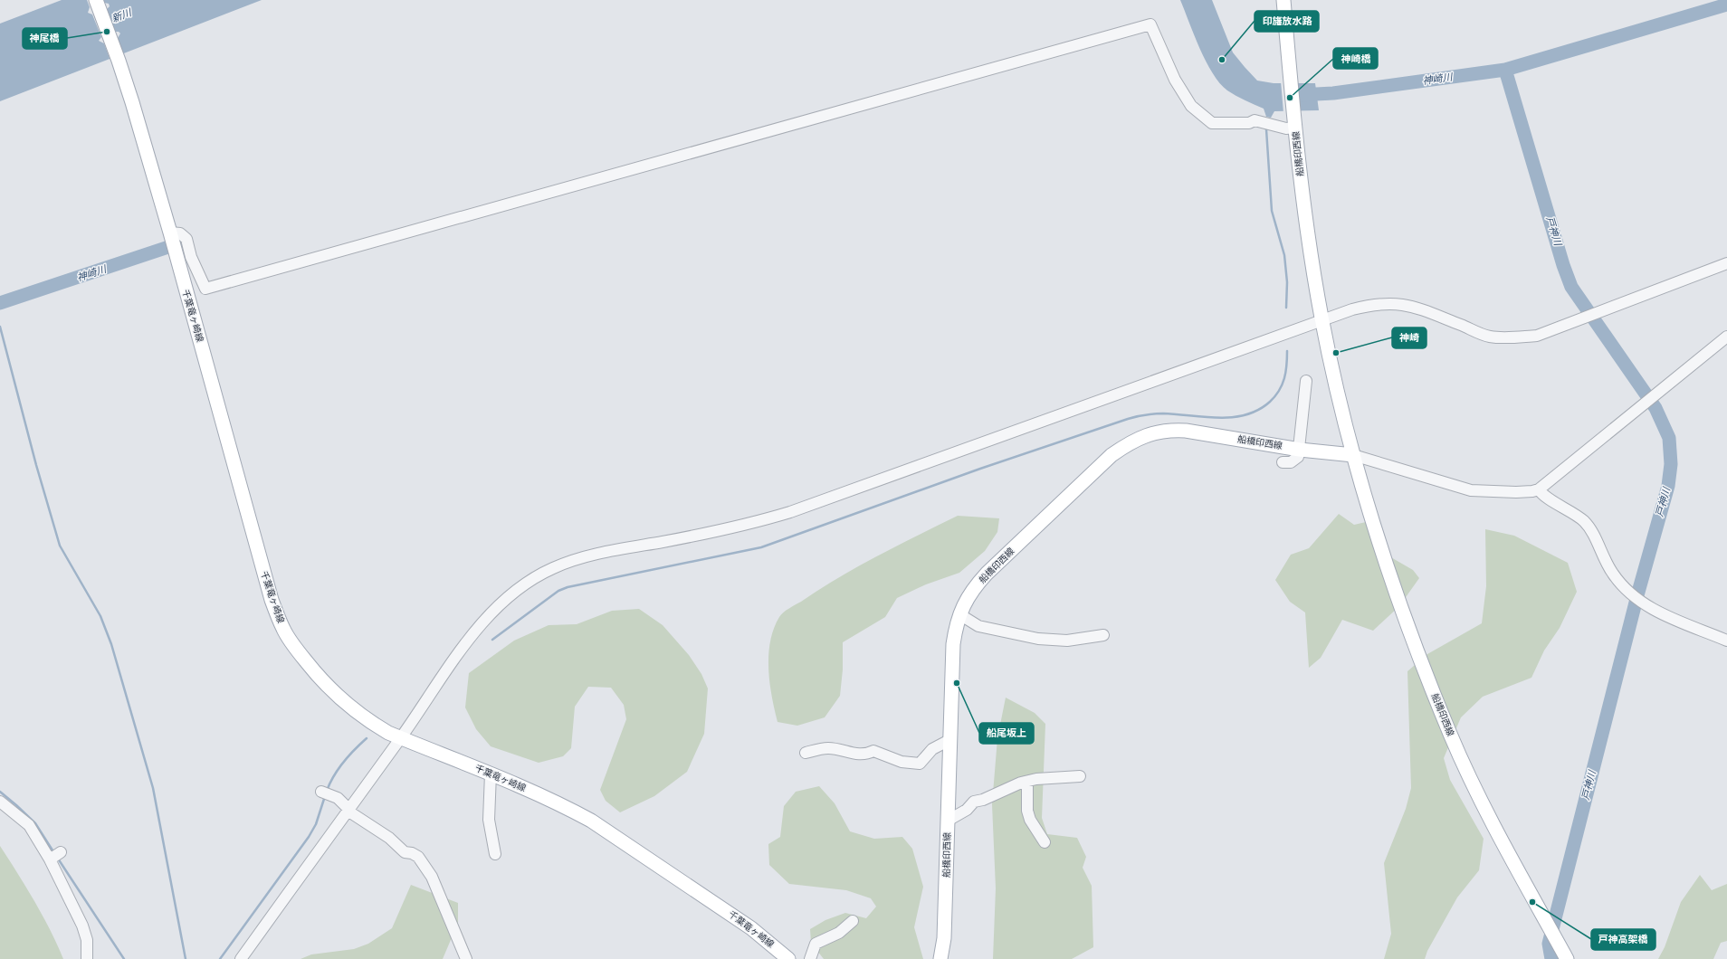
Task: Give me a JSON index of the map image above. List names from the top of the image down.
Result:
{
  "streets": {
    "main road": ["船橋印西線", "千葉竜ヶ崎線"]
  },
  "water": ["新川", "神崎川", "戸神川"],
  "places": [
    "神尾橋",
    "印旛放水路",
    "神崎橋",
    "神崎",
    "船尾坂上",
    "戸神高架橋"
  ]
}
